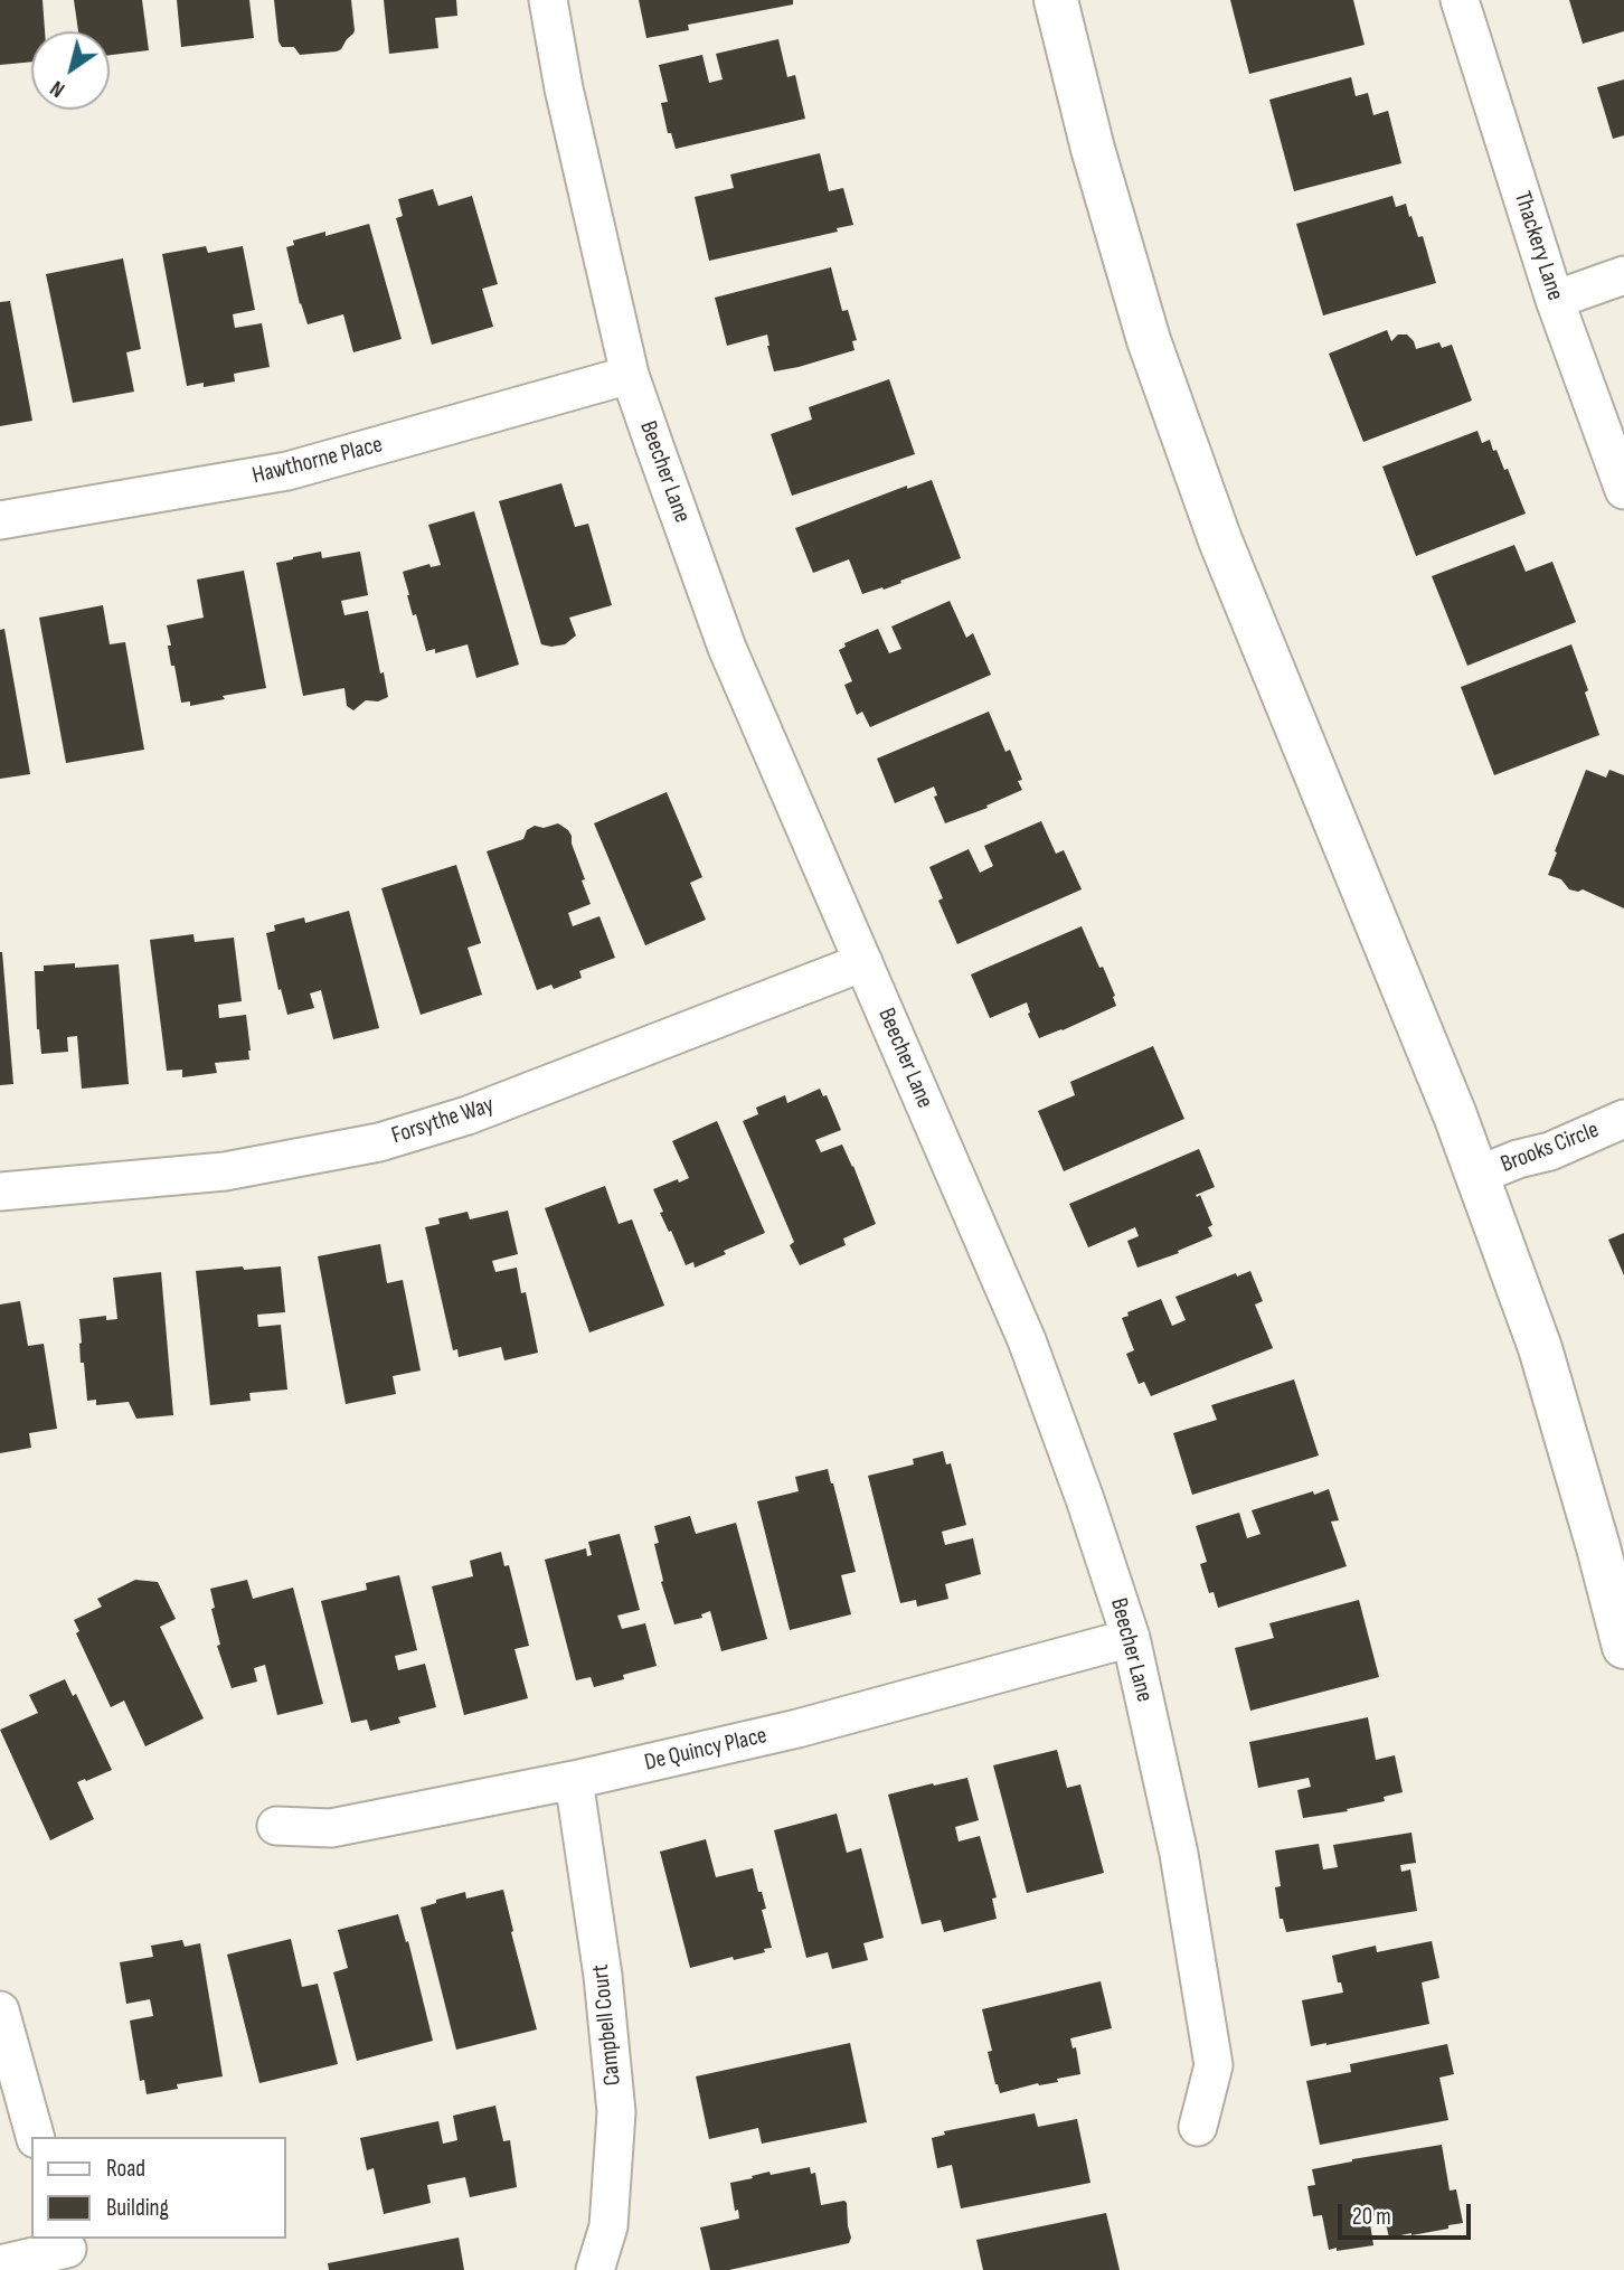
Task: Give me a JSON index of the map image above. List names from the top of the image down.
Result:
{
  "streets": {
    "street": [
      "Thackery Lane",
      "Hawthorne Place",
      "Beecher Lane",
      "Forsythe Way",
      "Brooks Circle",
      "De Quincy Place",
      "Campbell Court"
    ]
  },
  "crossings": [
    ["Hawthorne Place", "Beecher Lane"],
    ["Beecher Lane", "Forsythe Way"],
    ["Beecher Lane", "De Quincy Place"],
    ["De Quincy Place", "Campbell Court"]
  ],
  "legend": ["Road", "Building"],
  "scale_bar": "20 m",
  "north": "bottom left"
}
